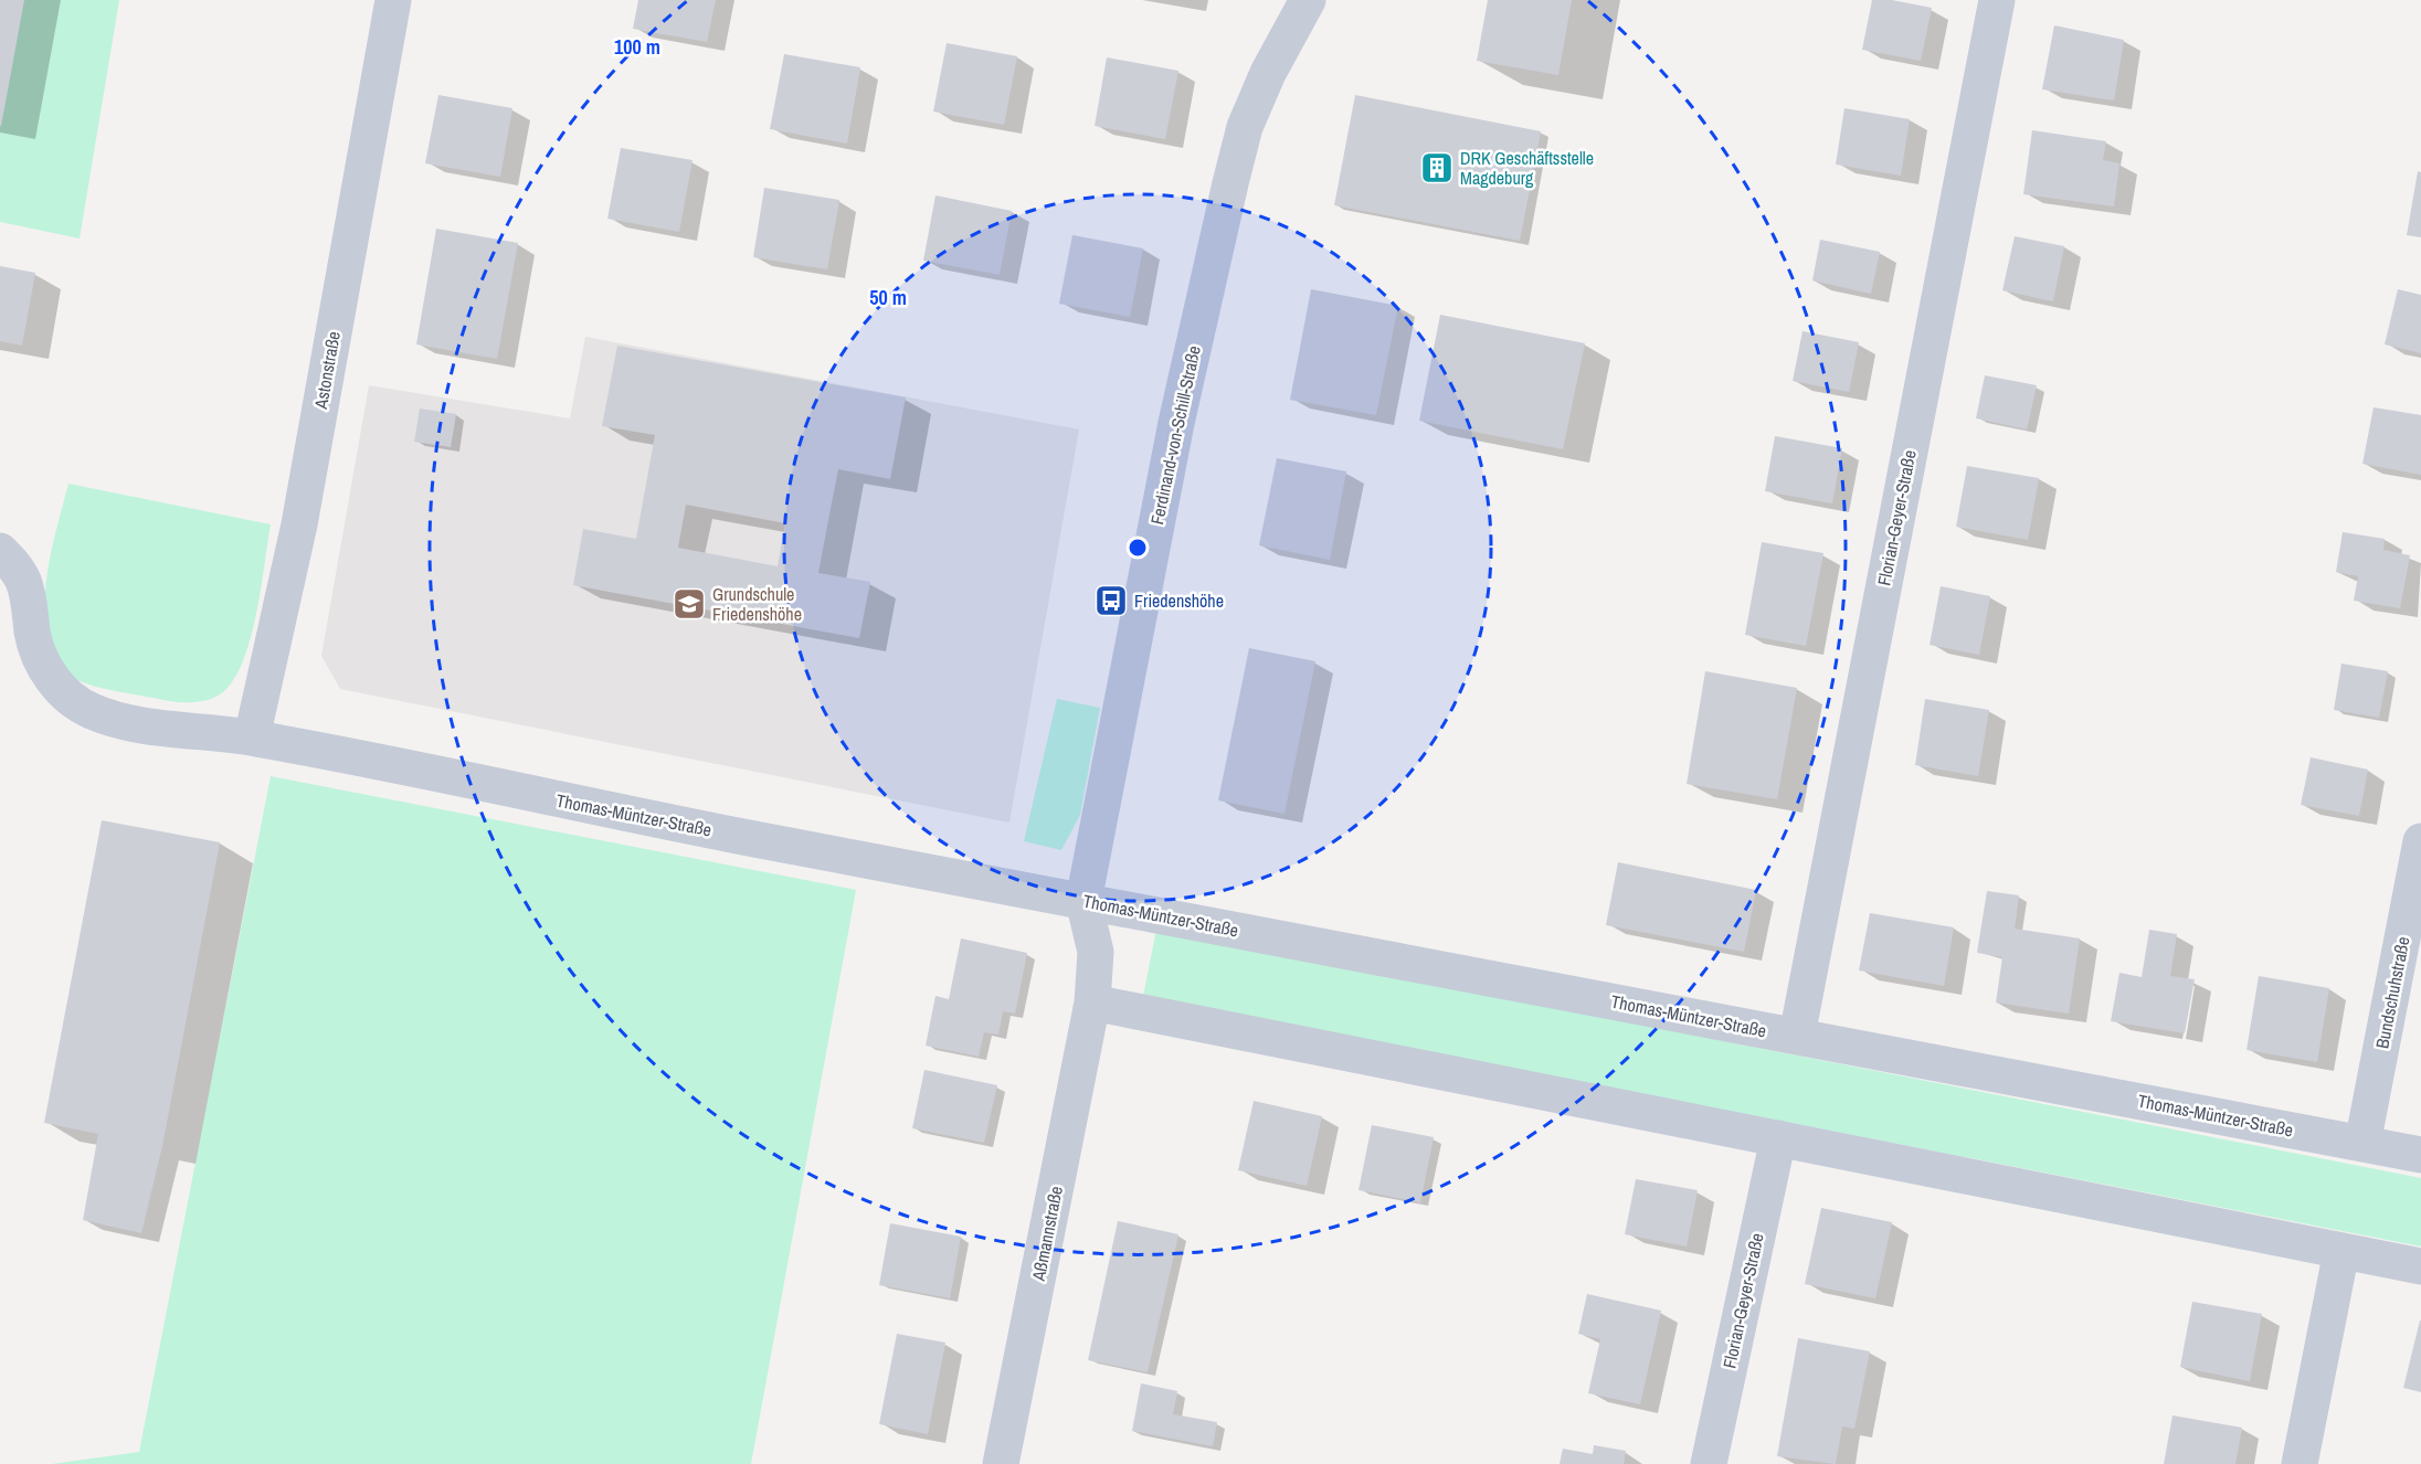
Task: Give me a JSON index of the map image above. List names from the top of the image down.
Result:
{
  "streets": {
    "street": [
      "Astonstraße",
      "Ferdinand-von-Schill-Straße",
      "Florian-Geyer-Straße",
      "Thomas-Müntzer-Straße",
      "Bundschuhstraße",
      "Aßmannstraße"
    ]
  },
  "crossings": [
    ["Astonstraße", "Thomas-Müntzer-Straße"],
    ["Ferdinand-von-Schill-Straße", "Thomas-Müntzer-Straße"],
    ["Ferdinand-von-Schill-Straße", "Aßmannstraße"],
    ["Florian-Geyer-Straße", "Thomas-Müntzer-Straße"],
    ["Thomas-Müntzer-Straße", "Bundschuhstraße"]
  ],
  "places": {
    "building": ["DRK Geschäftsstelle Magdeburg"],
    "bus stop": ["Friedenshöhe"],
    "school or university": ["Grundschule Friedenshöhe"]
  },
  "rings": ["100 m", "50 m"]
}
